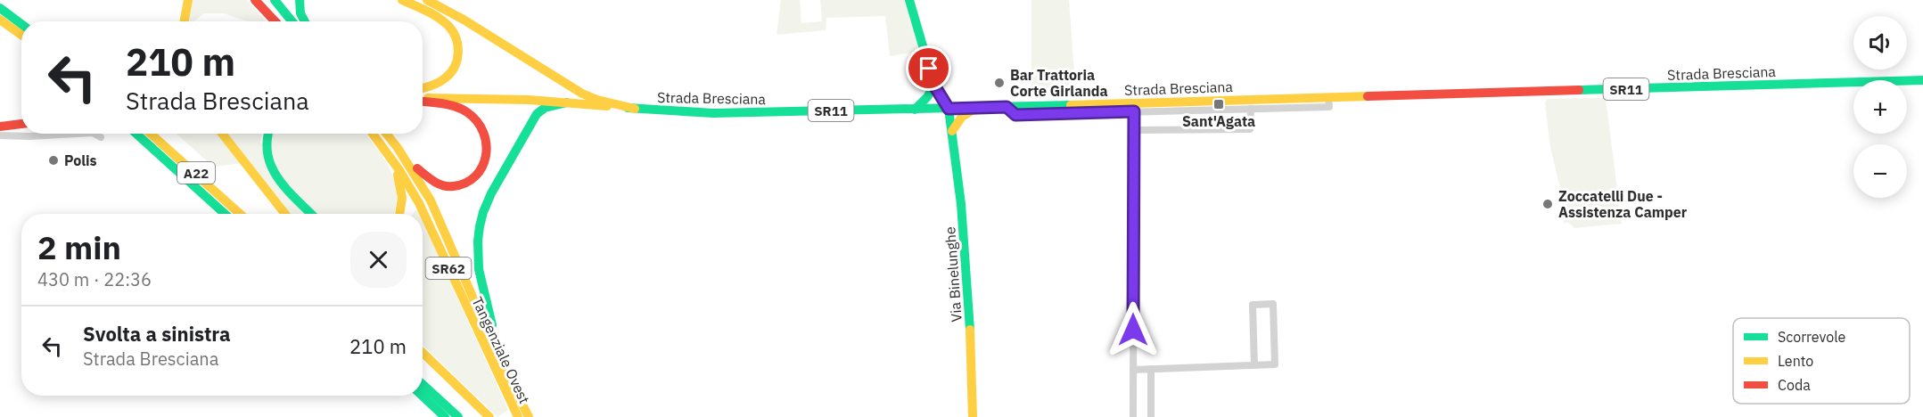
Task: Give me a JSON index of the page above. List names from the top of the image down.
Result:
{
  "streets": {
    "main road": [
      "Strada Bresciana",
      "SR11",
      "A22",
      "SR62",
      "Via Binelunghe",
      "Tangenziale Ovest"
    ]
  },
  "crossings": [
    ["Strada Bresciana", "Via Binelunghe"]
  ],
  "places": {
    "other": ["Bar Trattoria Corte Girlanda", "Polis", "Zoccatelli Due - Assistenza Camper"],
    "transit": ["Sant'Agata"]
  },
  "legend": ["Scorrevole", "Lento", "Coda"],
  "page": {
    "map_buttons": ["+", "−"],
    "turn": ["210 m", "Strada Bresciana"],
    "heading": ["2 min", "430 m · 22:36"],
    "list": [
      {
        "name": "Svolta a sinistra",
        "note": "Strada Bresciana",
        "value": "210 m"
      }
    ]
  }
}
